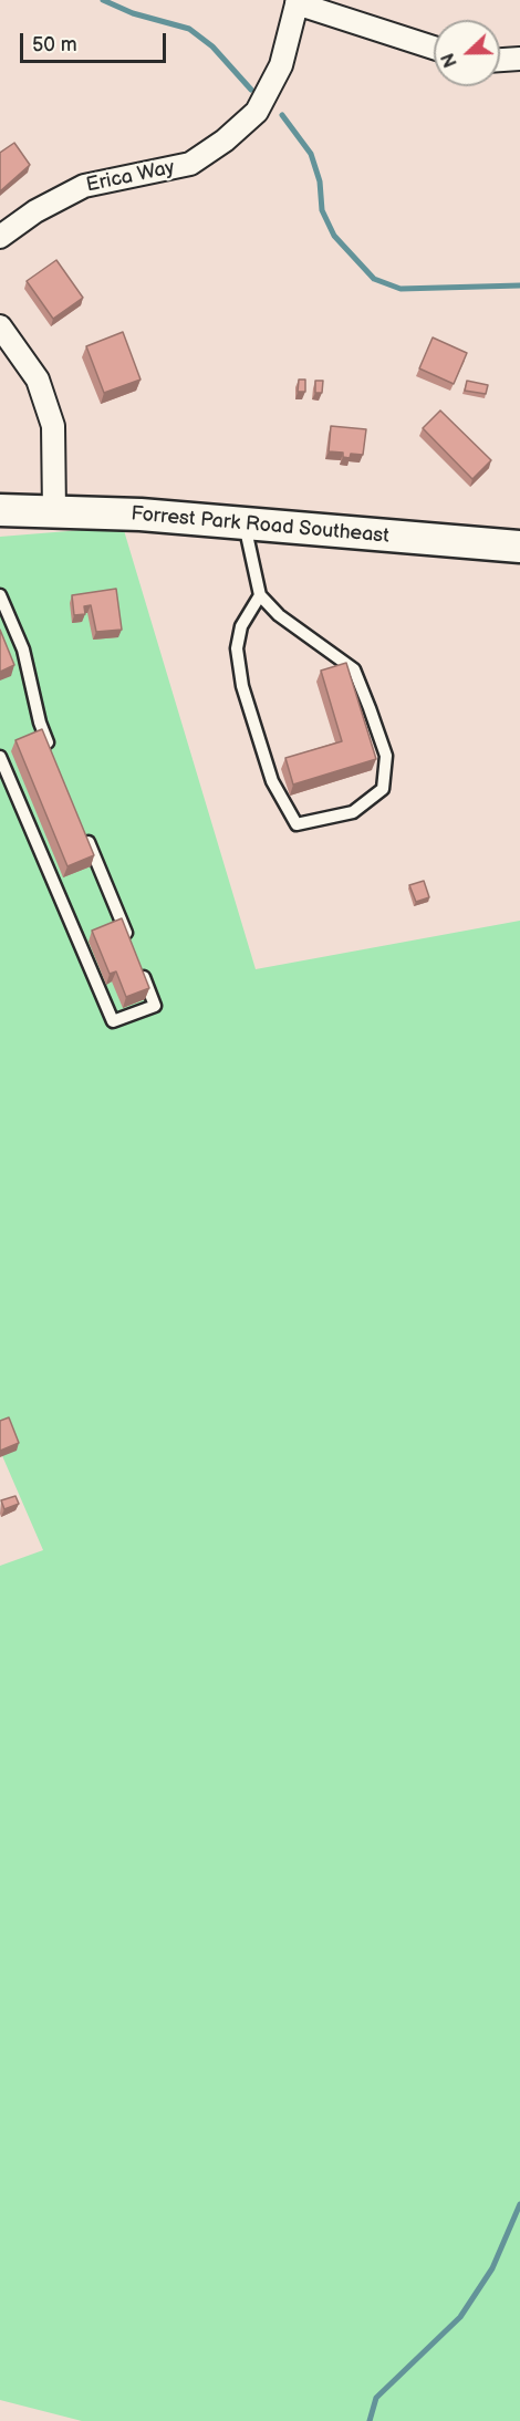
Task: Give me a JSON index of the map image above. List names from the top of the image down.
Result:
{
  "streets": {
    "street": ["Erica Way", "Forrest Park Road Southeast"]
  },
  "scale_bar": "50 m",
  "north": "left"
}
